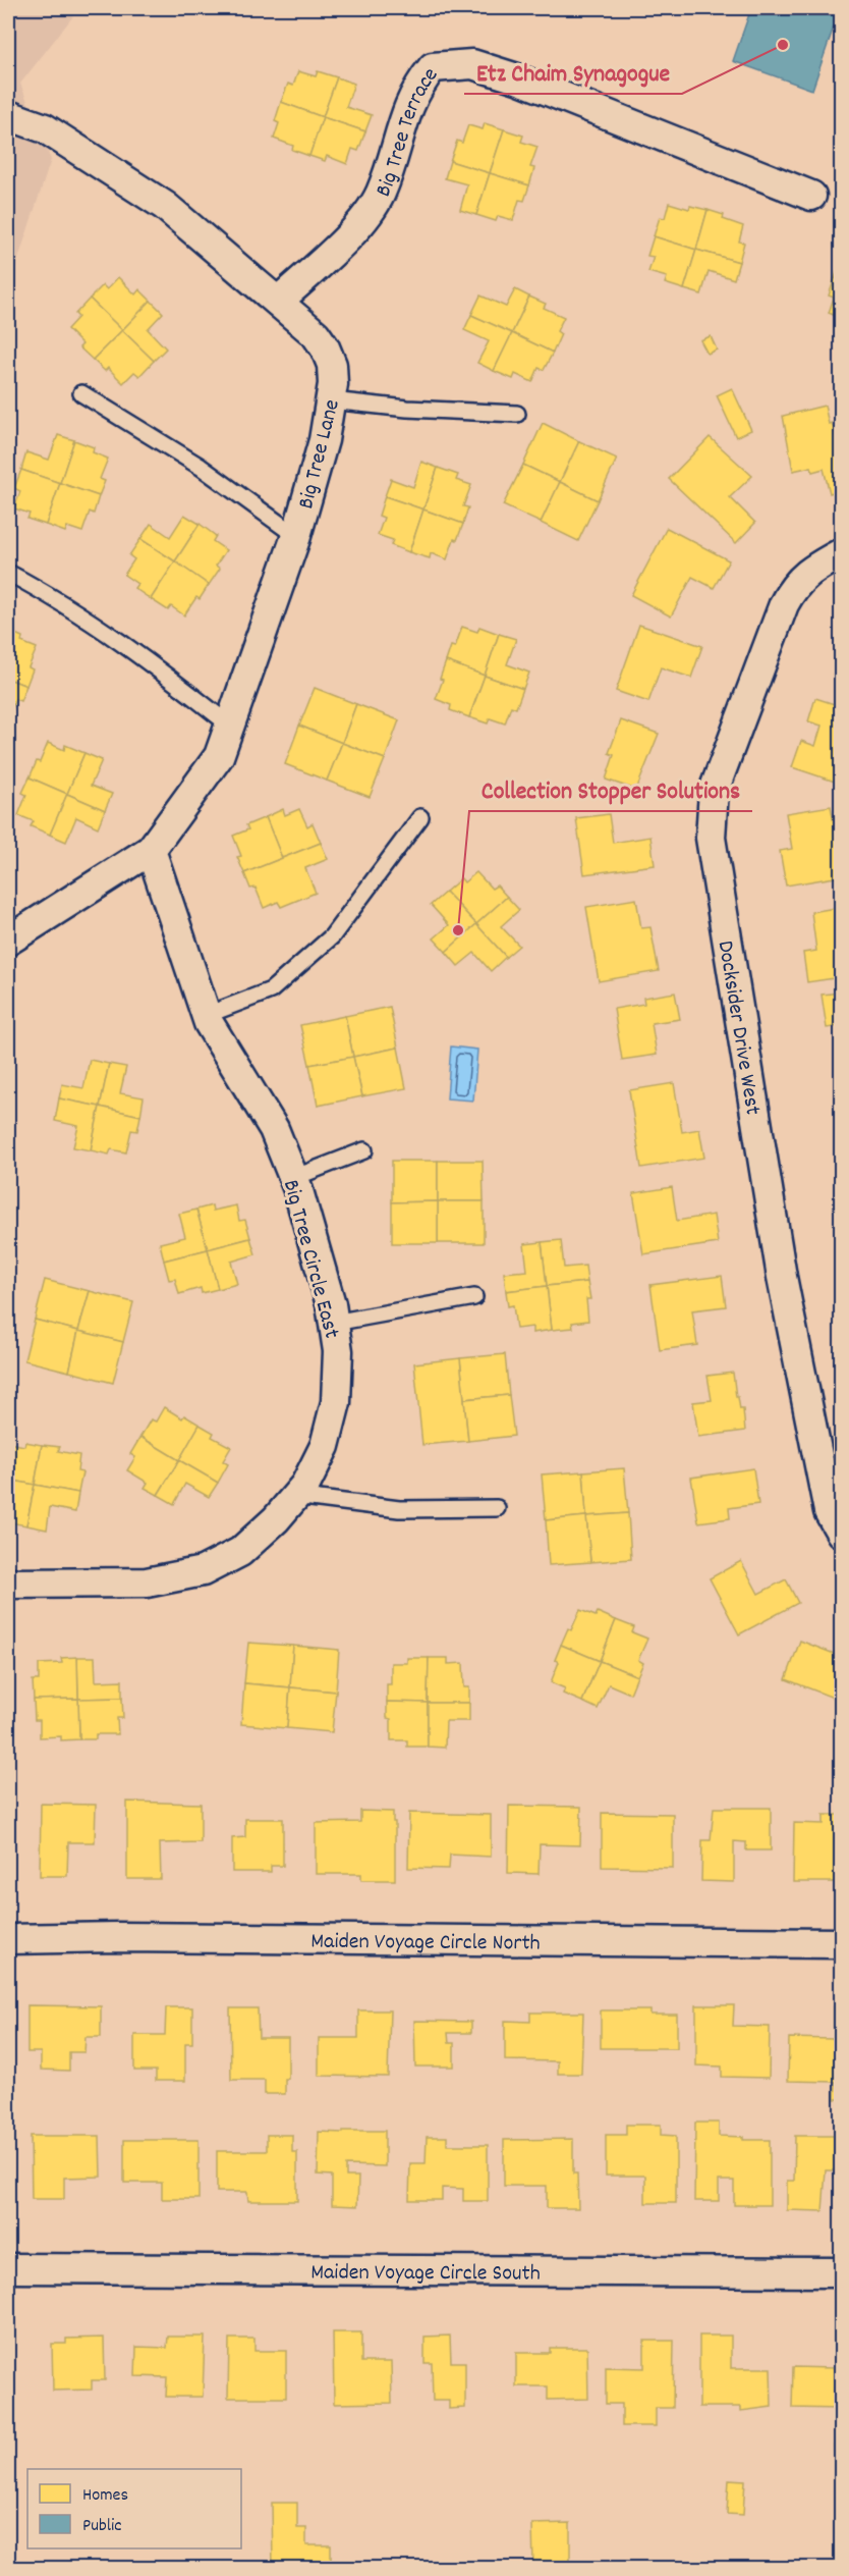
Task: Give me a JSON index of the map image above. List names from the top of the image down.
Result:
{
  "streets": {
    "street": [
      "Big Tree Terrace",
      "Big Tree Lane",
      "Docksider Drive West",
      "Big Tree Circle East",
      "Maiden Voyage Circle North",
      "Maiden Voyage Circle South"
    ]
  },
  "crossings": [
    ["Big Tree Terrace", "Big Tree Lane"],
    ["Big Tree Lane", "Big Tree Circle East"]
  ],
  "places": ["Etz Chaim Synagogue", "Collection Stopper Solutions"],
  "legend": ["Homes", "Public"]
}
